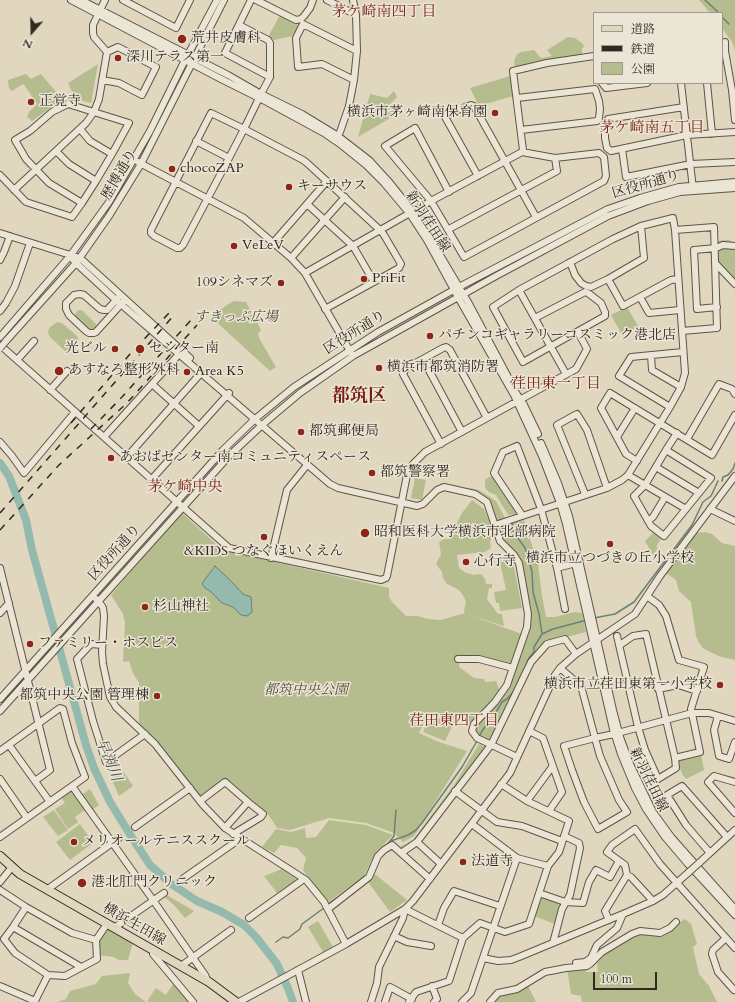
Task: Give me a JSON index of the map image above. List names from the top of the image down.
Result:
{
  "streets": {
    "main road": ["横浜生田線"],
    "street": ["歴博通り", "区役所通り", "新羽荏田線"]
  },
  "crossings": [
    ["歴博通り", "新羽荏田線"],
    ["区役所通り", "新羽荏田線"]
  ],
  "districts": [
    "茅ケ崎南四丁目",
    "茅ケ崎南五丁目",
    "荏田東一丁目",
    "都筑区",
    "茅ケ崎中央",
    "荏田東四丁目"
  ],
  "water": ["早渕川"],
  "parks": ["すきっぷ広場", "都筑中央公園"],
  "places": [
    "荒井皮膚科",
    "深川テラス第一",
    "正覚寺",
    "横浜市茅ヶ崎南保育園",
    "chocoZAP",
    "キーサウス",
    "VeLeV",
    "PriFit",
    "109シネマズ",
    "パチンコギャラリーコスミック港北店",
    "光ビル",
    "センター南",
    "横浜市都筑消防署",
    "あすなろ整形外科",
    "Area K5",
    "都筑郵便局",
    "あおばセンター南コミュニティスペース",
    "都筑警察署",
    "昭和医科大学横浜市北部病院",
    "&KIDS つなぐほいくえん",
    "横浜市立つづきの丘小学校",
    "心行寺",
    "杉山神社",
    "ファミリー・ホスピス",
    "横浜市立荏田東第一小学校",
    "都筑中央公園 管理棟",
    "メリオールテニススクール",
    "法道寺",
    "港北肛門クリニック"
  ],
  "legend": ["道路", "鉄道", "公園"],
  "scale_bar": "100 m",
  "north": "bottom"
}
